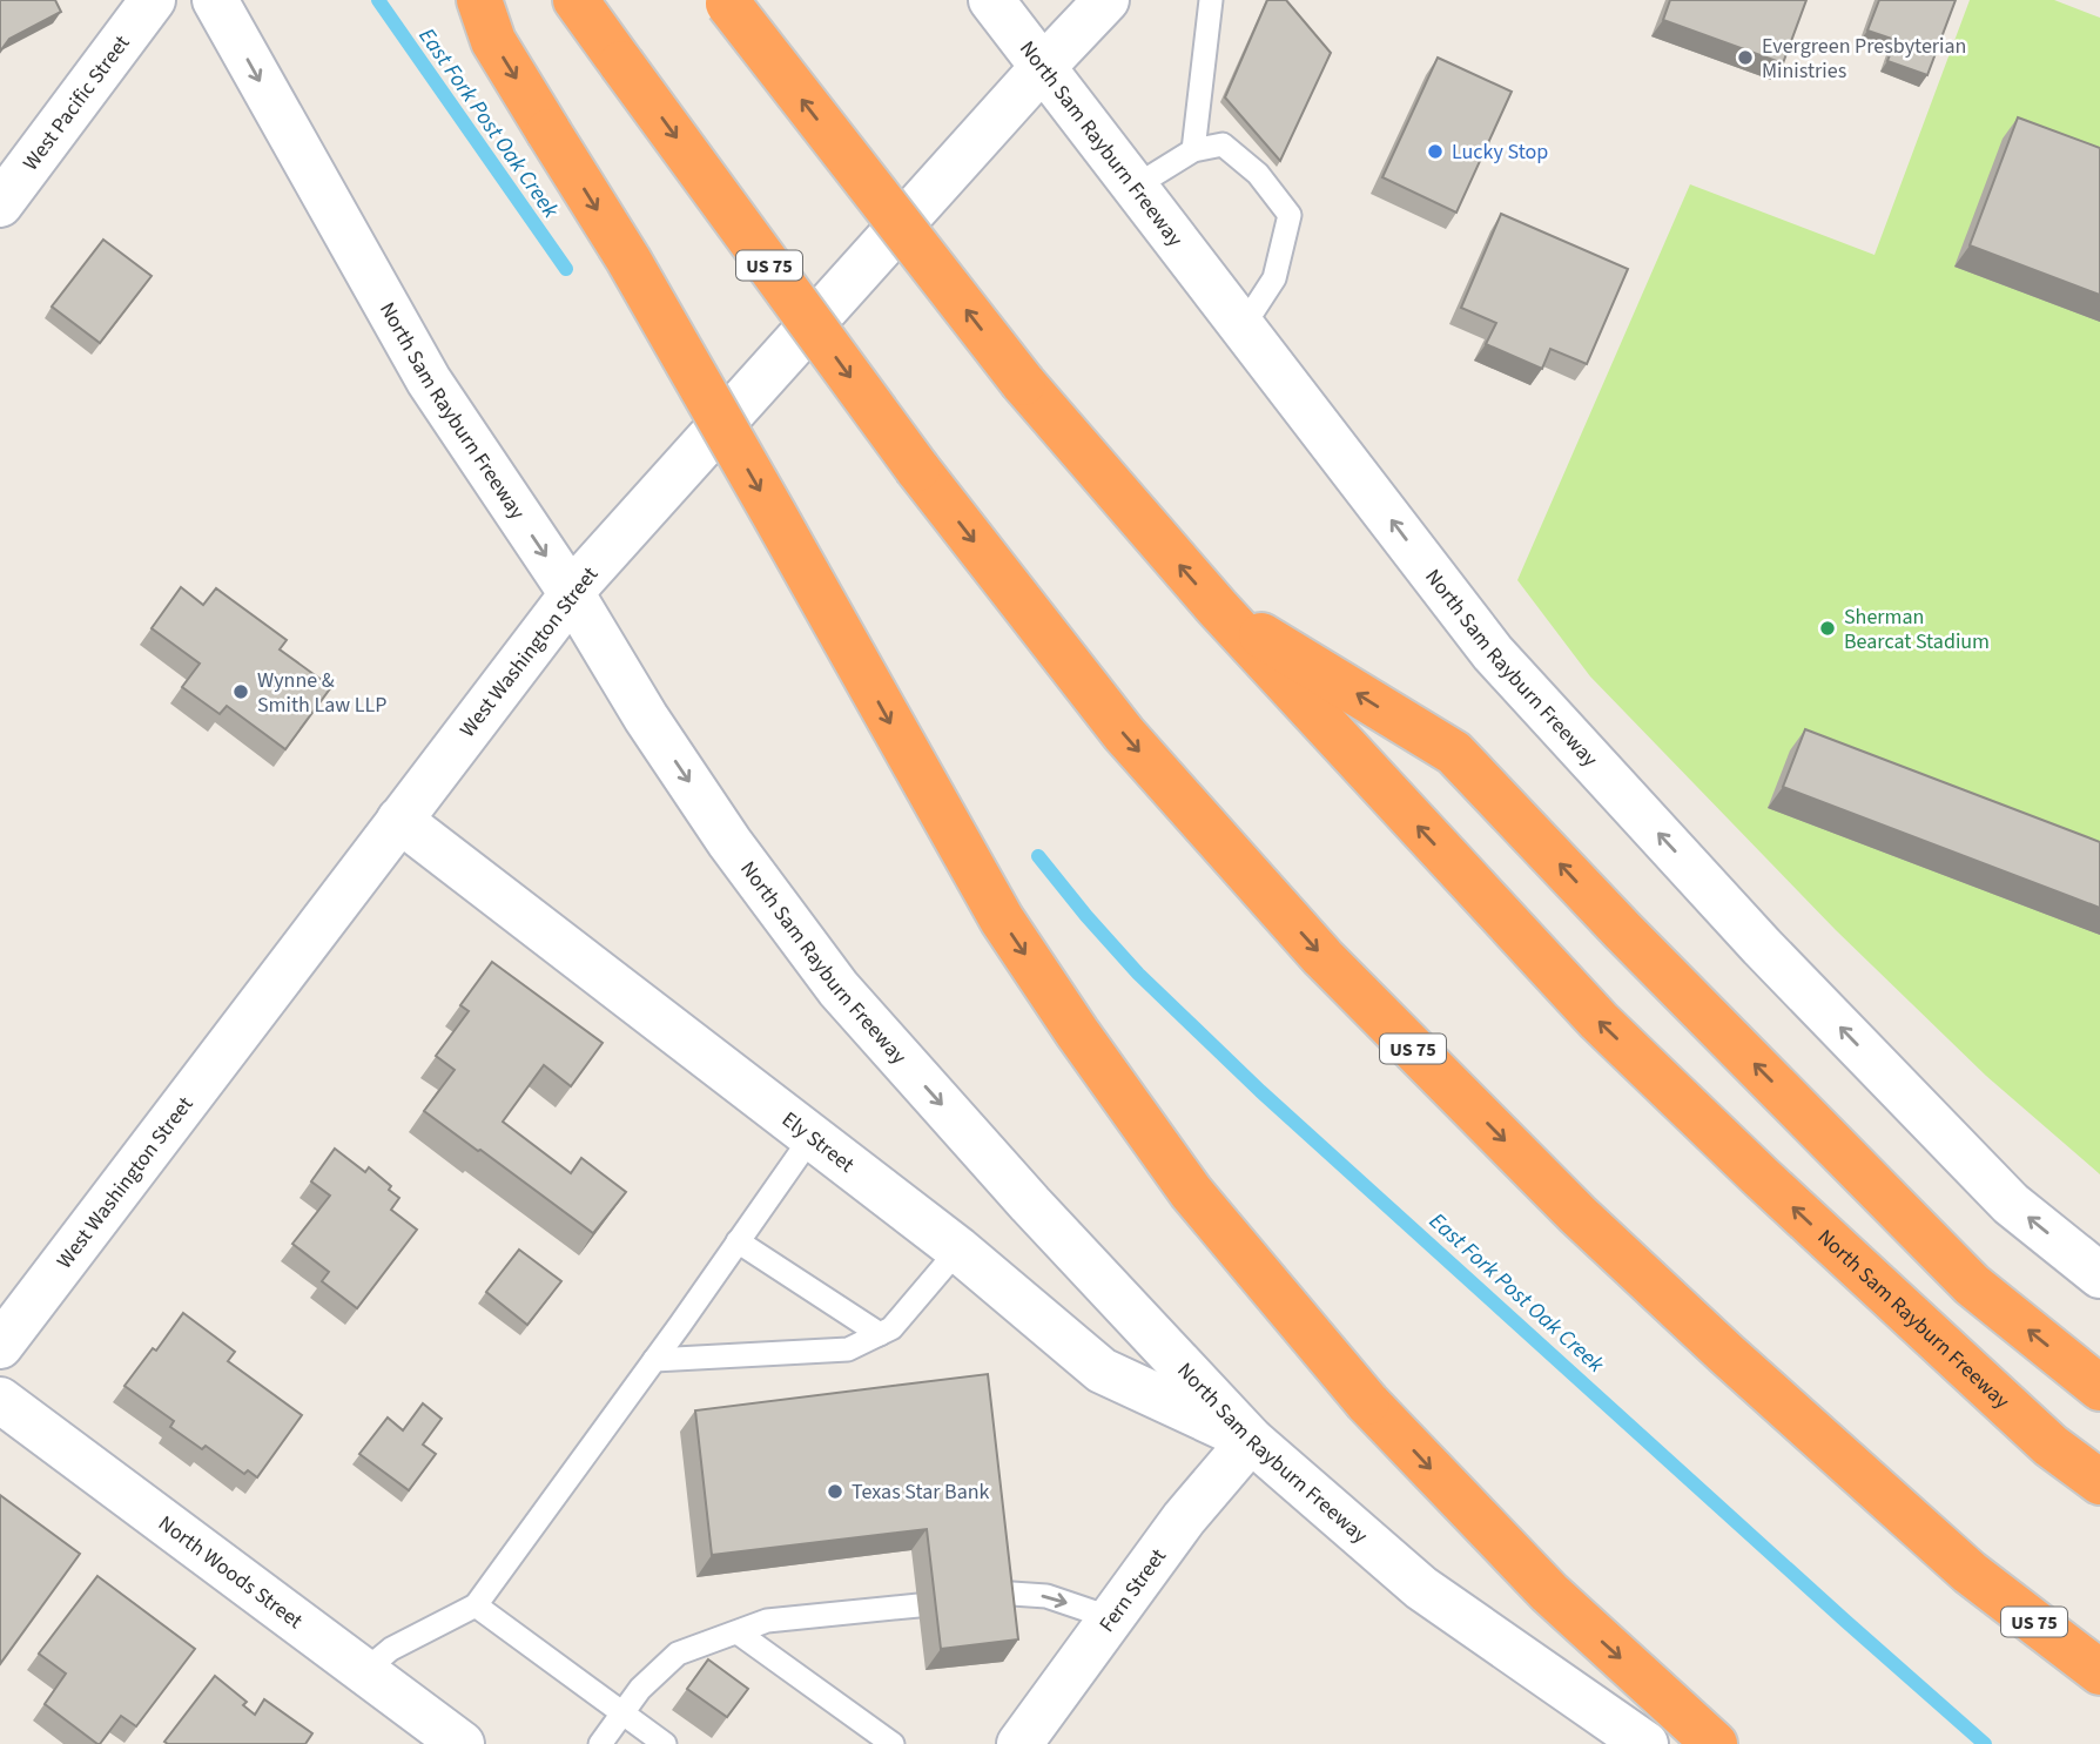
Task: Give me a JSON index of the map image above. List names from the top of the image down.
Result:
{
  "streets": {
    "highway": ["North Sam Rayburn Freeway", "US 75"],
    "street": [
      "West Pacific Street",
      "West Washington Street",
      "Ely Street",
      "North Woods Street",
      "Fern Street"
    ]
  },
  "crossings": [
    ["North Sam Rayburn Freeway", "West Washington Street"],
    ["North Sam Rayburn Freeway", "Ely Street"],
    ["North Sam Rayburn Freeway", "Fern Street"],
    ["West Washington Street", "Ely Street"],
    ["Ely Street", "Fern Street"]
  ],
  "water": ["East Fork Post Oak Creek"],
  "places": [
    "Evergreen Presbyterian Ministries",
    "Lucky Stop",
    "Sherman Bearcat Stadium",
    "Wynne & Smith Law LLP",
    "Texas Star Bank"
  ]
}
